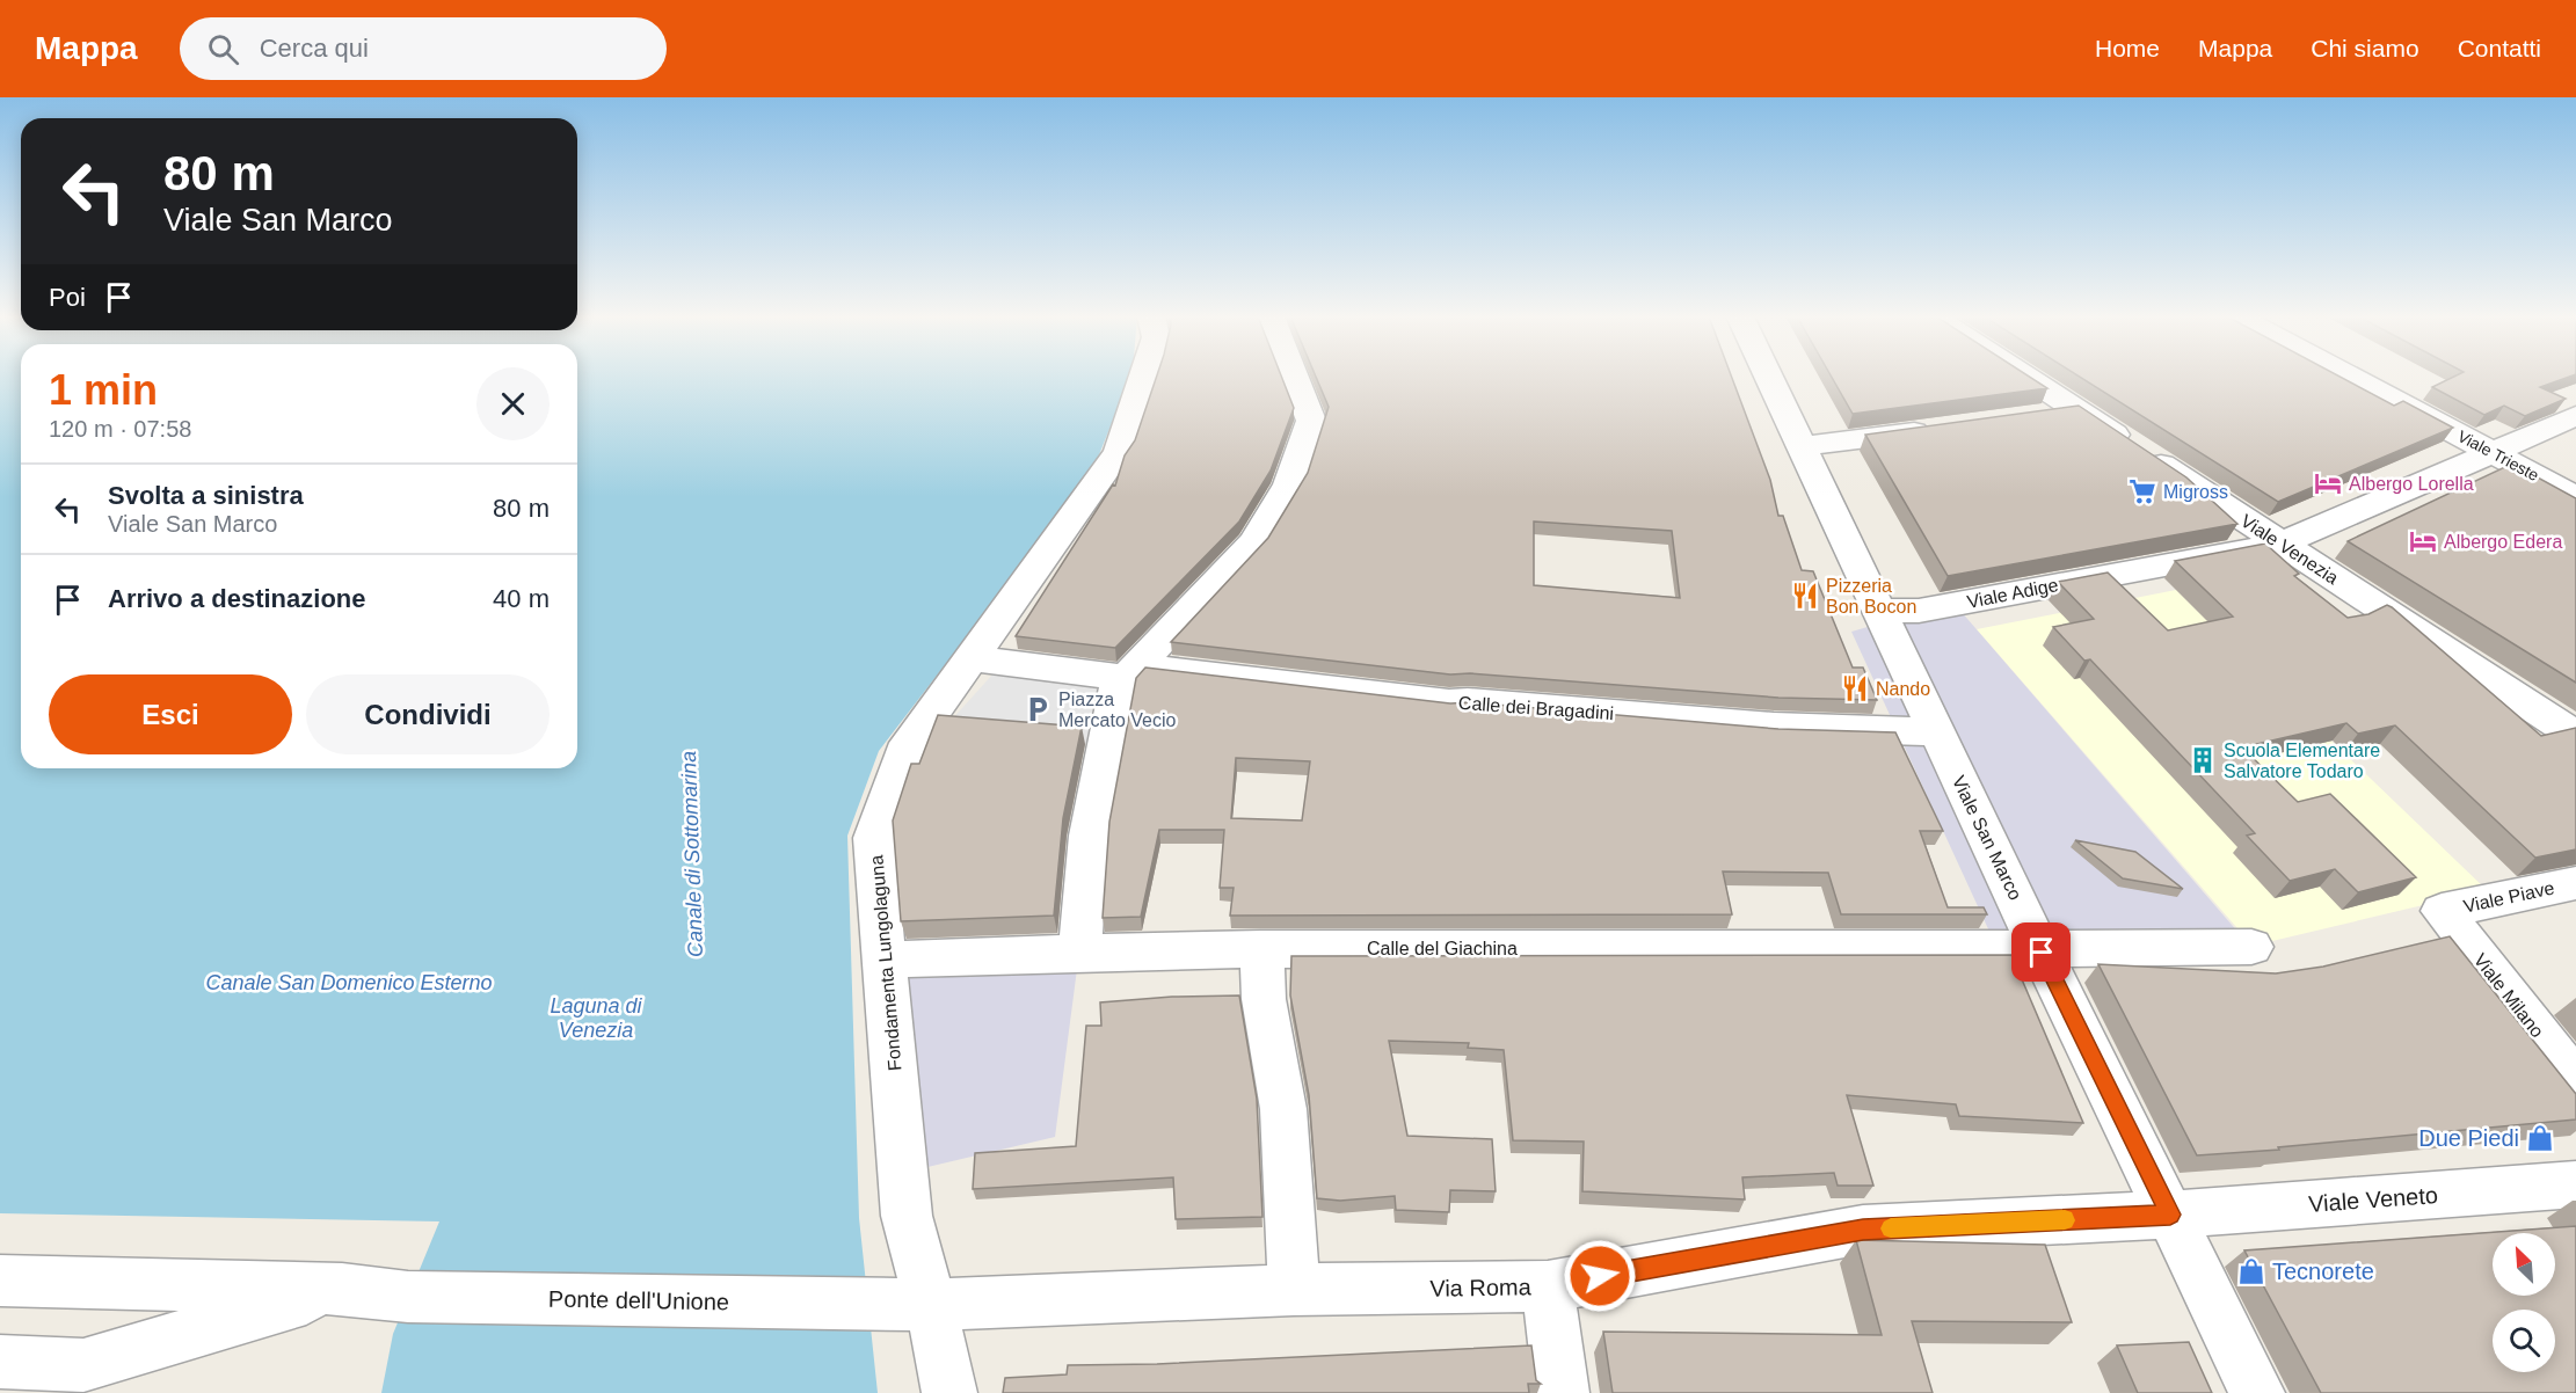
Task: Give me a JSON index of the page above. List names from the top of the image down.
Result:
{
  "streets": {
    "street": [
      "Viale Trieste",
      "Viale Venezia",
      "Viale Adige",
      "Calle dei Bragadini",
      "Viale San Marco",
      "Viale Piave",
      "Calle del Giachina",
      "Fondamenta Lungolaguna",
      "Viale Milano",
      "Viale Veneto",
      "Via Roma",
      "Ponte dell'Unione"
    ]
  },
  "crossings": [
    ["Viale Trieste", "Viale Adige"],
    ["Viale Venezia", "Viale Adige"],
    ["Viale Adige", "Viale San Marco"],
    ["Calle dei Bragadini", "Viale San Marco"],
    ["Calle dei Bragadini", "Fondamenta Lungolaguna"],
    ["Viale San Marco", "Calle del Giachina"],
    ["Viale San Marco", "Viale Veneto"],
    ["Viale San Marco", "Via Roma"],
    ["Viale Piave", "Viale Milano"],
    ["Calle del Giachina", "Fondamenta Lungolaguna"],
    ["Fondamenta Lungolaguna", "Via Roma"],
    ["Viale Veneto", "Via Roma"],
    ["Via Roma", "Ponte dell'Unione"]
  ],
  "water": ["Canale di Sottomarina", "Canale San Domenico Esterno", "Laguna di Venezia"],
  "places": {
    "hotel": ["Albergo Lorella", "Albergo Edera"],
    "supermarket": ["Migross"],
    "restaurant": ["Pizzeria Bon Bocon", "Nando"],
    "parking": ["Piazza Mercato Vecio"],
    "building": ["Scuola Elementare Salvatore Todaro"],
    "shop": ["Due Piedi", "Tecnorete"]
  },
  "north": "top left",
  "page": {
    "header": "Mappa",
    "search": "Cerca qui",
    "nav": [
      "Home",
      "Mappa",
      "Chi siamo",
      "Contatti"
    ],
    "turn": ["80 m", "Viale San Marco"],
    "then": "Poi",
    "heading": ["1 min", "120 m · 07:58"],
    "list": [
      {
        "name": "Svolta a sinistra",
        "note": "Viale San Marco",
        "value": "80 m"
      },
      {
        "name": "Arrivo a destinazione",
        "value": "40 m"
      }
    ],
    "buttons": ["Esci", "Condividi"]
  }
}
